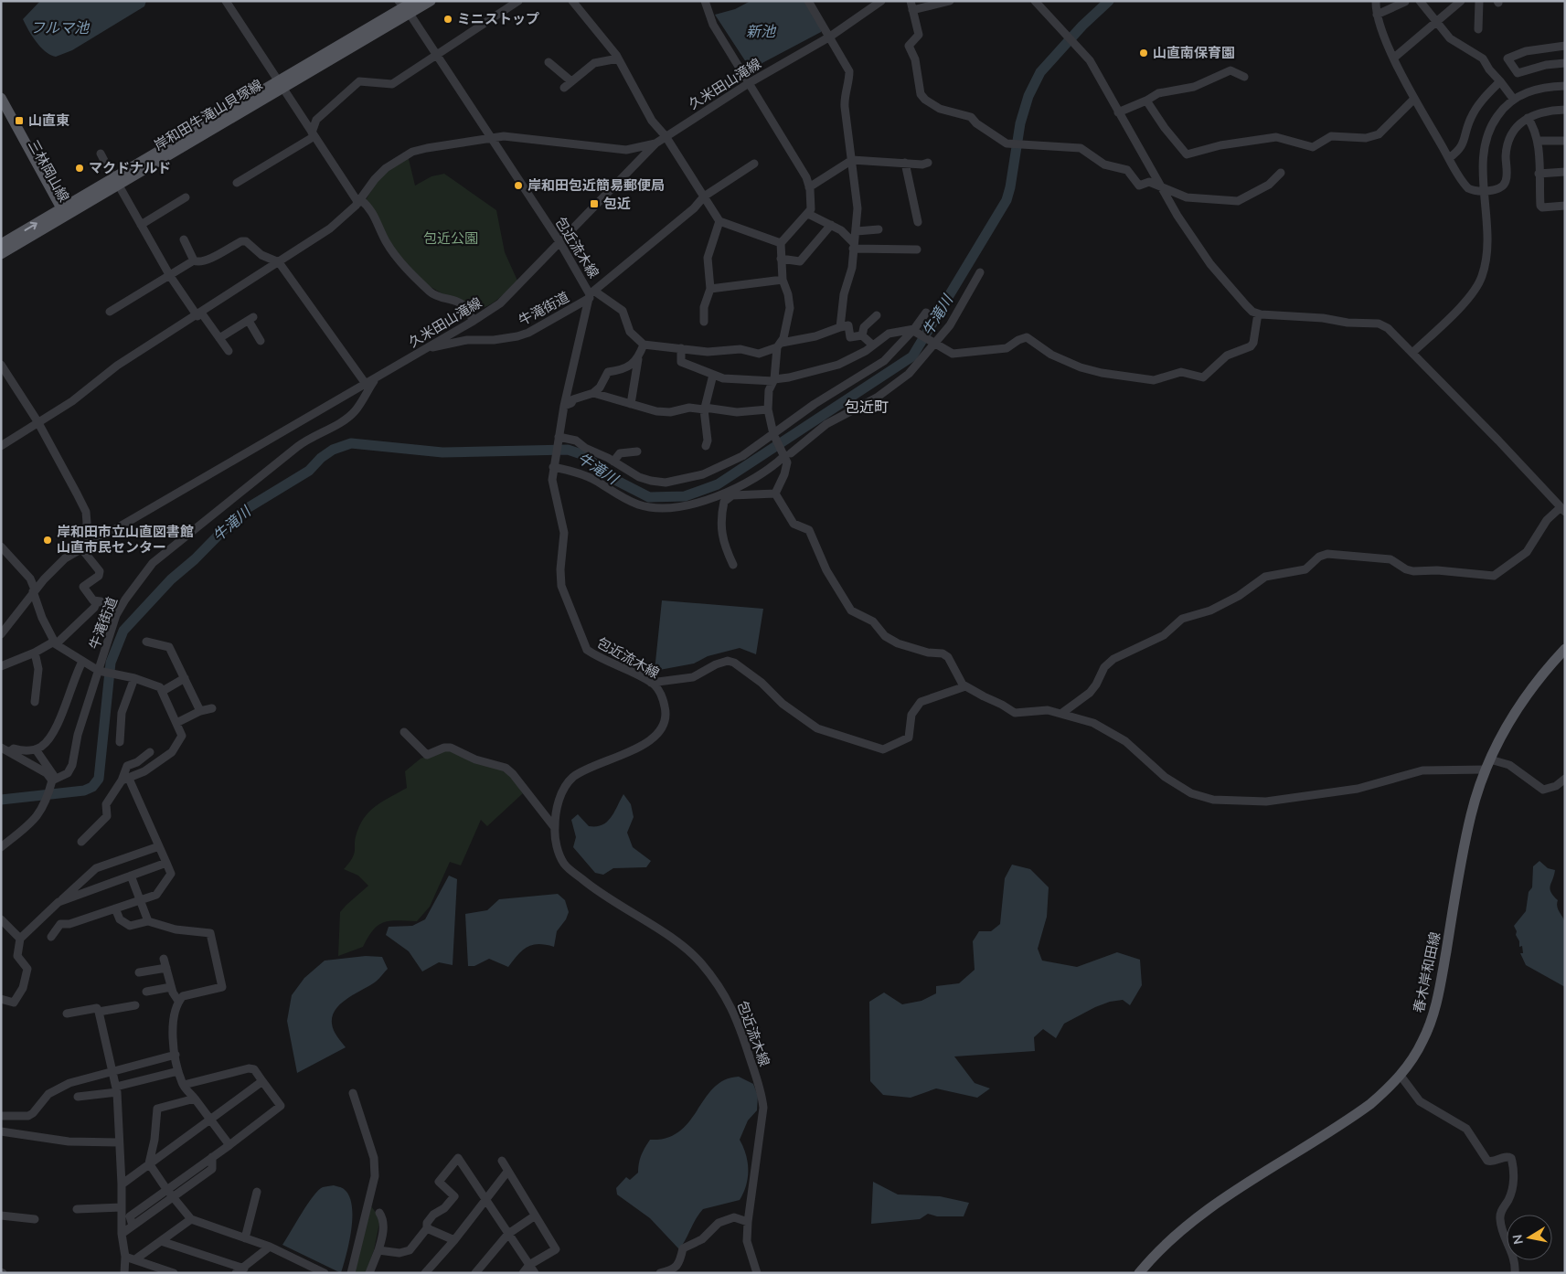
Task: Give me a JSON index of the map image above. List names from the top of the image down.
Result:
{
  "streets": {
    "main road": ["岸和田牛滝山貝塚線", "三林岡山線", "春木岸和田線"],
    "street": ["久米田山滝線", "包近流木線", "牛滝街道"]
  },
  "crossings": [
    ["久米田山滝線", "包近流木線"],
    ["久米田山滝線", "牛滝街道"],
    ["岸和田牛滝山貝塚線", "三林岡山線"],
    ["岸和田牛滝山貝塚線", "包近流木線"],
    ["包近流木線", "牛滝街道"]
  ],
  "districts": ["包近町"],
  "water": ["フルマ池", "新池", "牛滝川"],
  "parks": ["包近公園"],
  "places": {
    "other": [
      "ミニストップ",
      "山直南保育園",
      "マクドナルド",
      "岸和田包近簡易郵便局",
      "岸和田市立山直図書館 山直市民センター"
    ],
    "transit": ["山直東", "包近"]
  },
  "north": "left"
}
